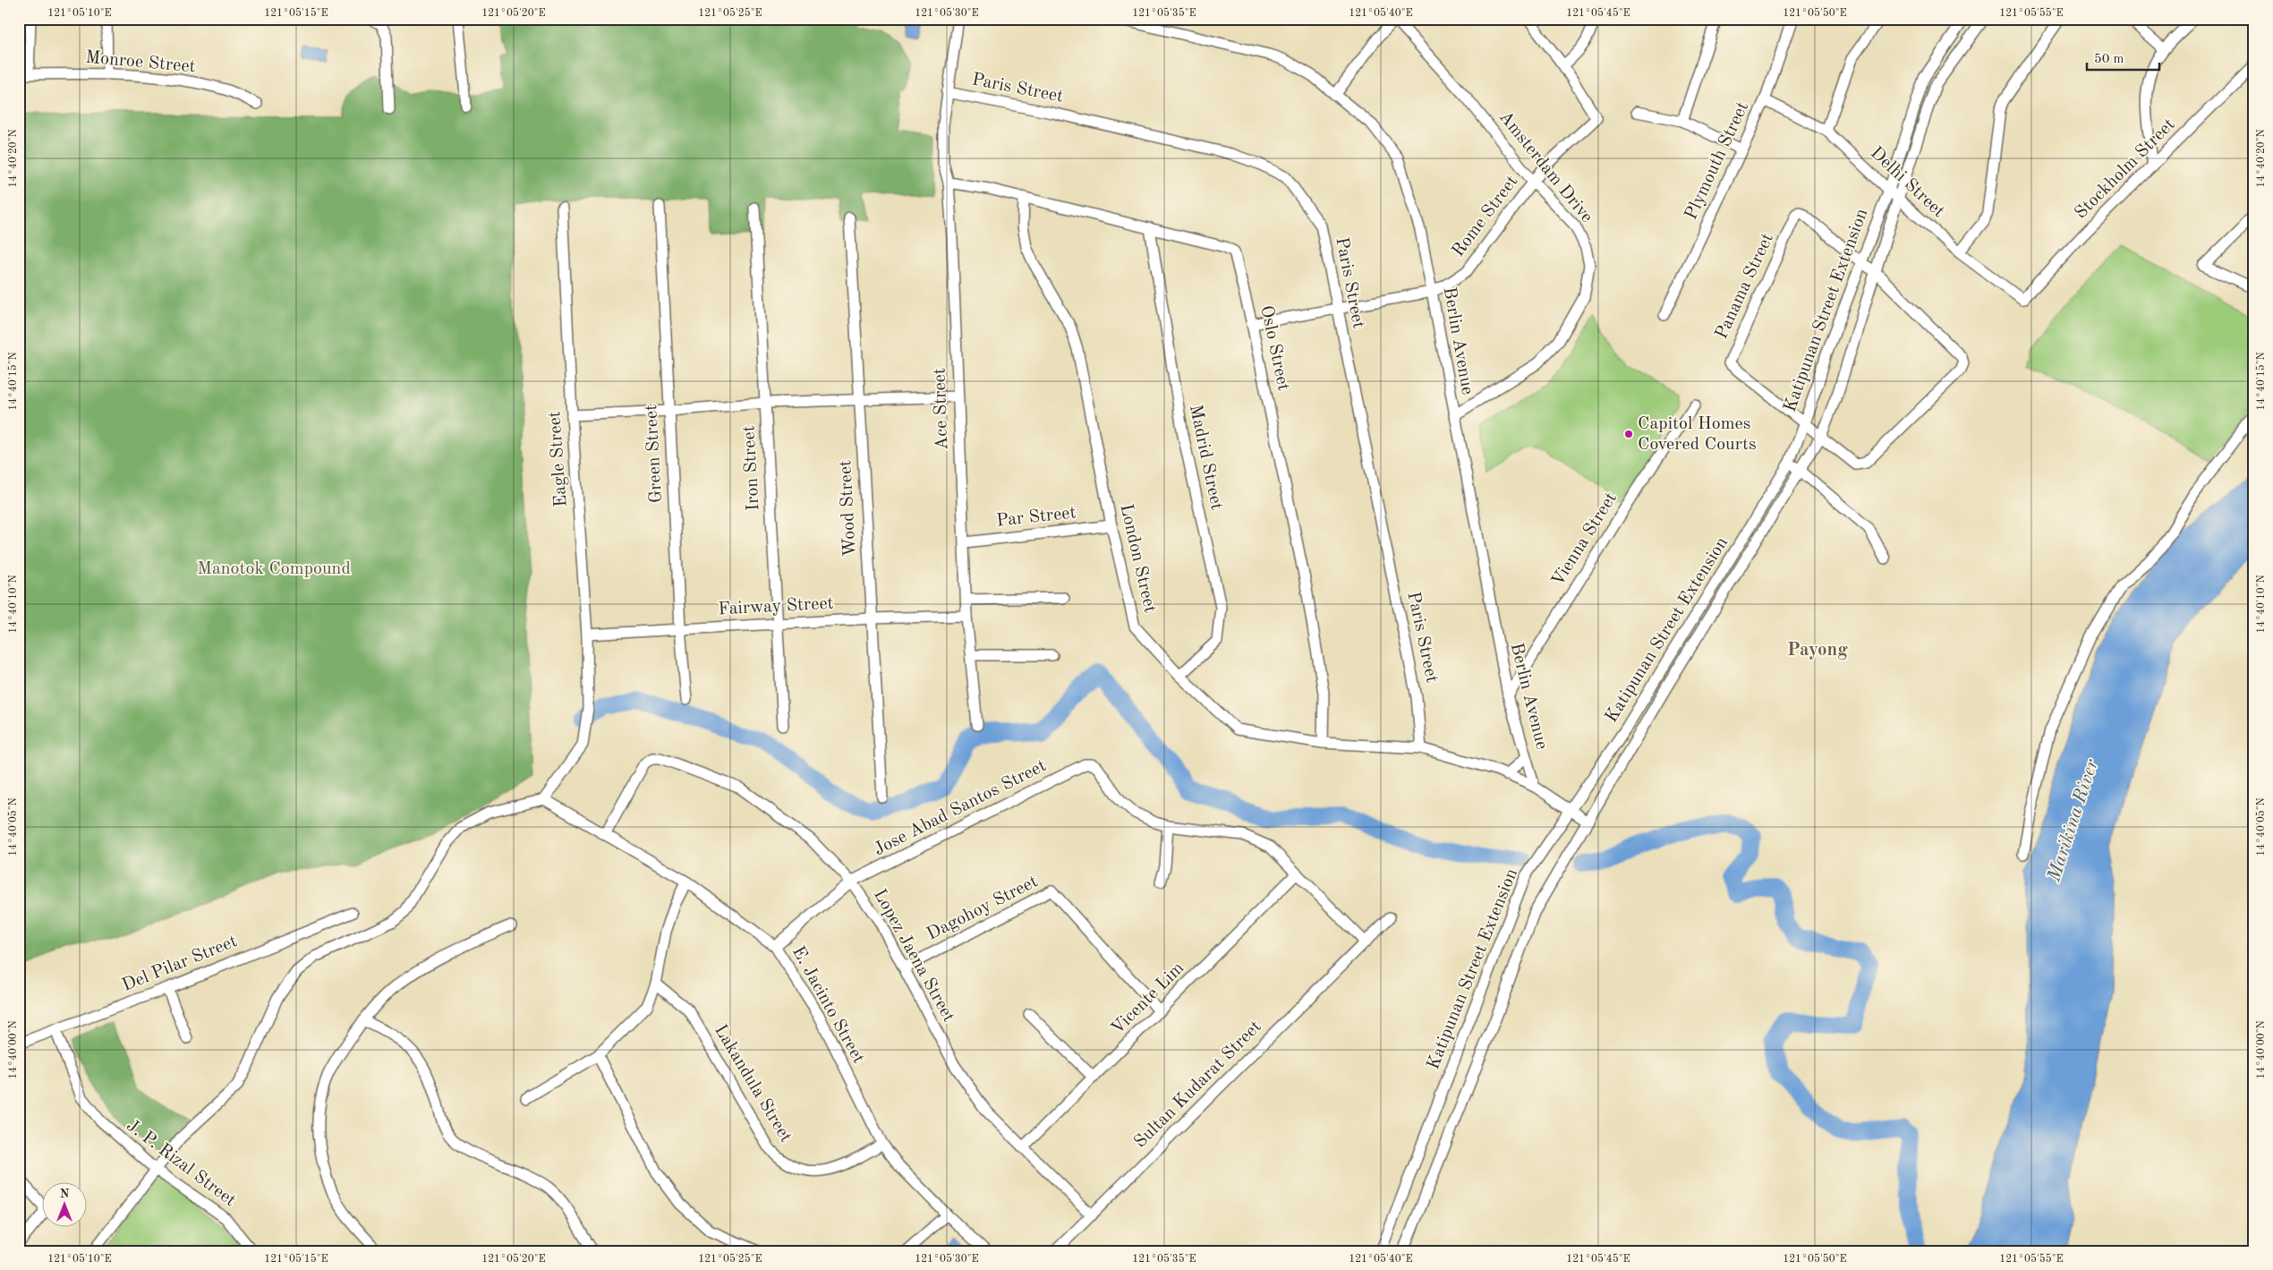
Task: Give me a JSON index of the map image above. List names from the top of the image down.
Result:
{
  "streets": {
    "street": [
      "Monroe Street",
      "Paris Street",
      "Plymouth Street",
      "Amsterdam Drive",
      "Stockholm Street",
      "Delhi Street",
      "Rome Street",
      "Panama Street",
      "Katipunan Street Extension",
      "Berlin Avenue",
      "Oslo Street",
      "Ace Street",
      "Green Street",
      "Madrid Street",
      "Eagle Street",
      "Iron Street",
      "Wood Street",
      "Par Street",
      "Vienna Street",
      "London Street",
      "Fairway Street",
      "Jose Abad Santos Street",
      "Dagohoy Street",
      "Lopez Jaena Street",
      "Del Pilar Street",
      "Vicente Lim",
      "E. Jacinto Street",
      "Lakandula Street",
      "Sultan Kudarat Street",
      "J. P. Rizal Street"
    ]
  },
  "crossings": [
    ["Paris Street", "Rome Street"],
    ["Paris Street", "Ace Street"],
    ["Paris Street", "London Street"],
    ["Plymouth Street", "Delhi Street"],
    ["Amsterdam Drive", "Rome Street"],
    ["Amsterdam Drive", "Berlin Avenue"],
    ["Stockholm Street", "Delhi Street"],
    ["Delhi Street", "Katipunan Street Extension"],
    ["Rome Street", "Berlin Avenue"],
    ["Rome Street", "Oslo Street"],
    ["Panama Street", "Katipunan Street Extension"],
    ["Berlin Avenue", "Vienna Street"],
    ["Berlin Avenue", "London Street"],
    ["Oslo Street", "Ace Street"],
    ["Oslo Street", "Madrid Street"],
    ["Oslo Street", "London Street"],
    ["Ace Street", "Par Street"],
    ["Ace Street", "Fairway Street"],
    ["Green Street", "Fairway Street"],
    ["Madrid Street", "London Street"],
    ["Eagle Street", "Fairway Street"],
    ["Eagle Street", "E. Jacinto Street"],
    ["Iron Street", "Fairway Street"],
    ["Wood Street", "Fairway Street"],
    ["Par Street", "London Street"],
    ["Jose Abad Santos Street", "Lopez Jaena Street"],
    ["Jose Abad Santos Street", "E. Jacinto Street"],
    ["Dagohoy Street", "Lopez Jaena Street"],
    ["Dagohoy Street", "Vicente Lim"],
    ["Lopez Jaena Street", "Vicente Lim"],
    ["Lopez Jaena Street", "E. Jacinto Street"],
    ["Lopez Jaena Street", "Sultan Kudarat Street"],
    ["Del Pilar Street", "J. P. Rizal Street"],
    ["E. Jacinto Street", "Lakandula Street"]
  ],
  "districts": ["Payong"],
  "water": ["Marikina River"],
  "parks": ["Manotok Compound"],
  "places": ["Capitol Homes Covered Courts"],
  "scale_bar": "50 m",
  "north": "top",
  "coordinates": [
    "121°05'10\"E",
    "121°05'15\"E",
    "121°05'20\"E",
    "121°05'25\"E",
    "121°05'30\"E",
    "121°05'35\"E",
    "121°05'40\"E",
    "121°05'45\"E",
    "121°05'50\"E",
    "121°05'55\"E",
    "14°40'20\"N",
    "14°40'15\"N",
    "14°40'10\"N",
    "14°40'05\"N",
    "14°40'00\"N"
  ]
}
